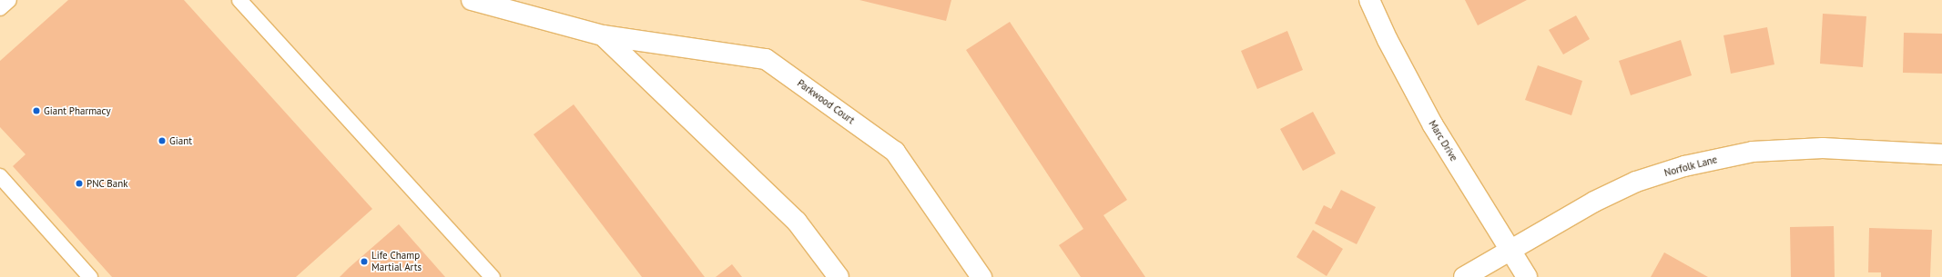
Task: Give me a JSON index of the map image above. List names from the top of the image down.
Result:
{
  "streets": {
    "street": ["Parkwood Court", "Marc Drive", "Norfolk Lane"]
  },
  "crossings": [
    ["Marc Drive", "Norfolk Lane"]
  ],
  "places": [
    "Giant Pharmacy",
    "Giant",
    "PNC Bank",
    "Life Champ Martial Arts"
  ]
}
